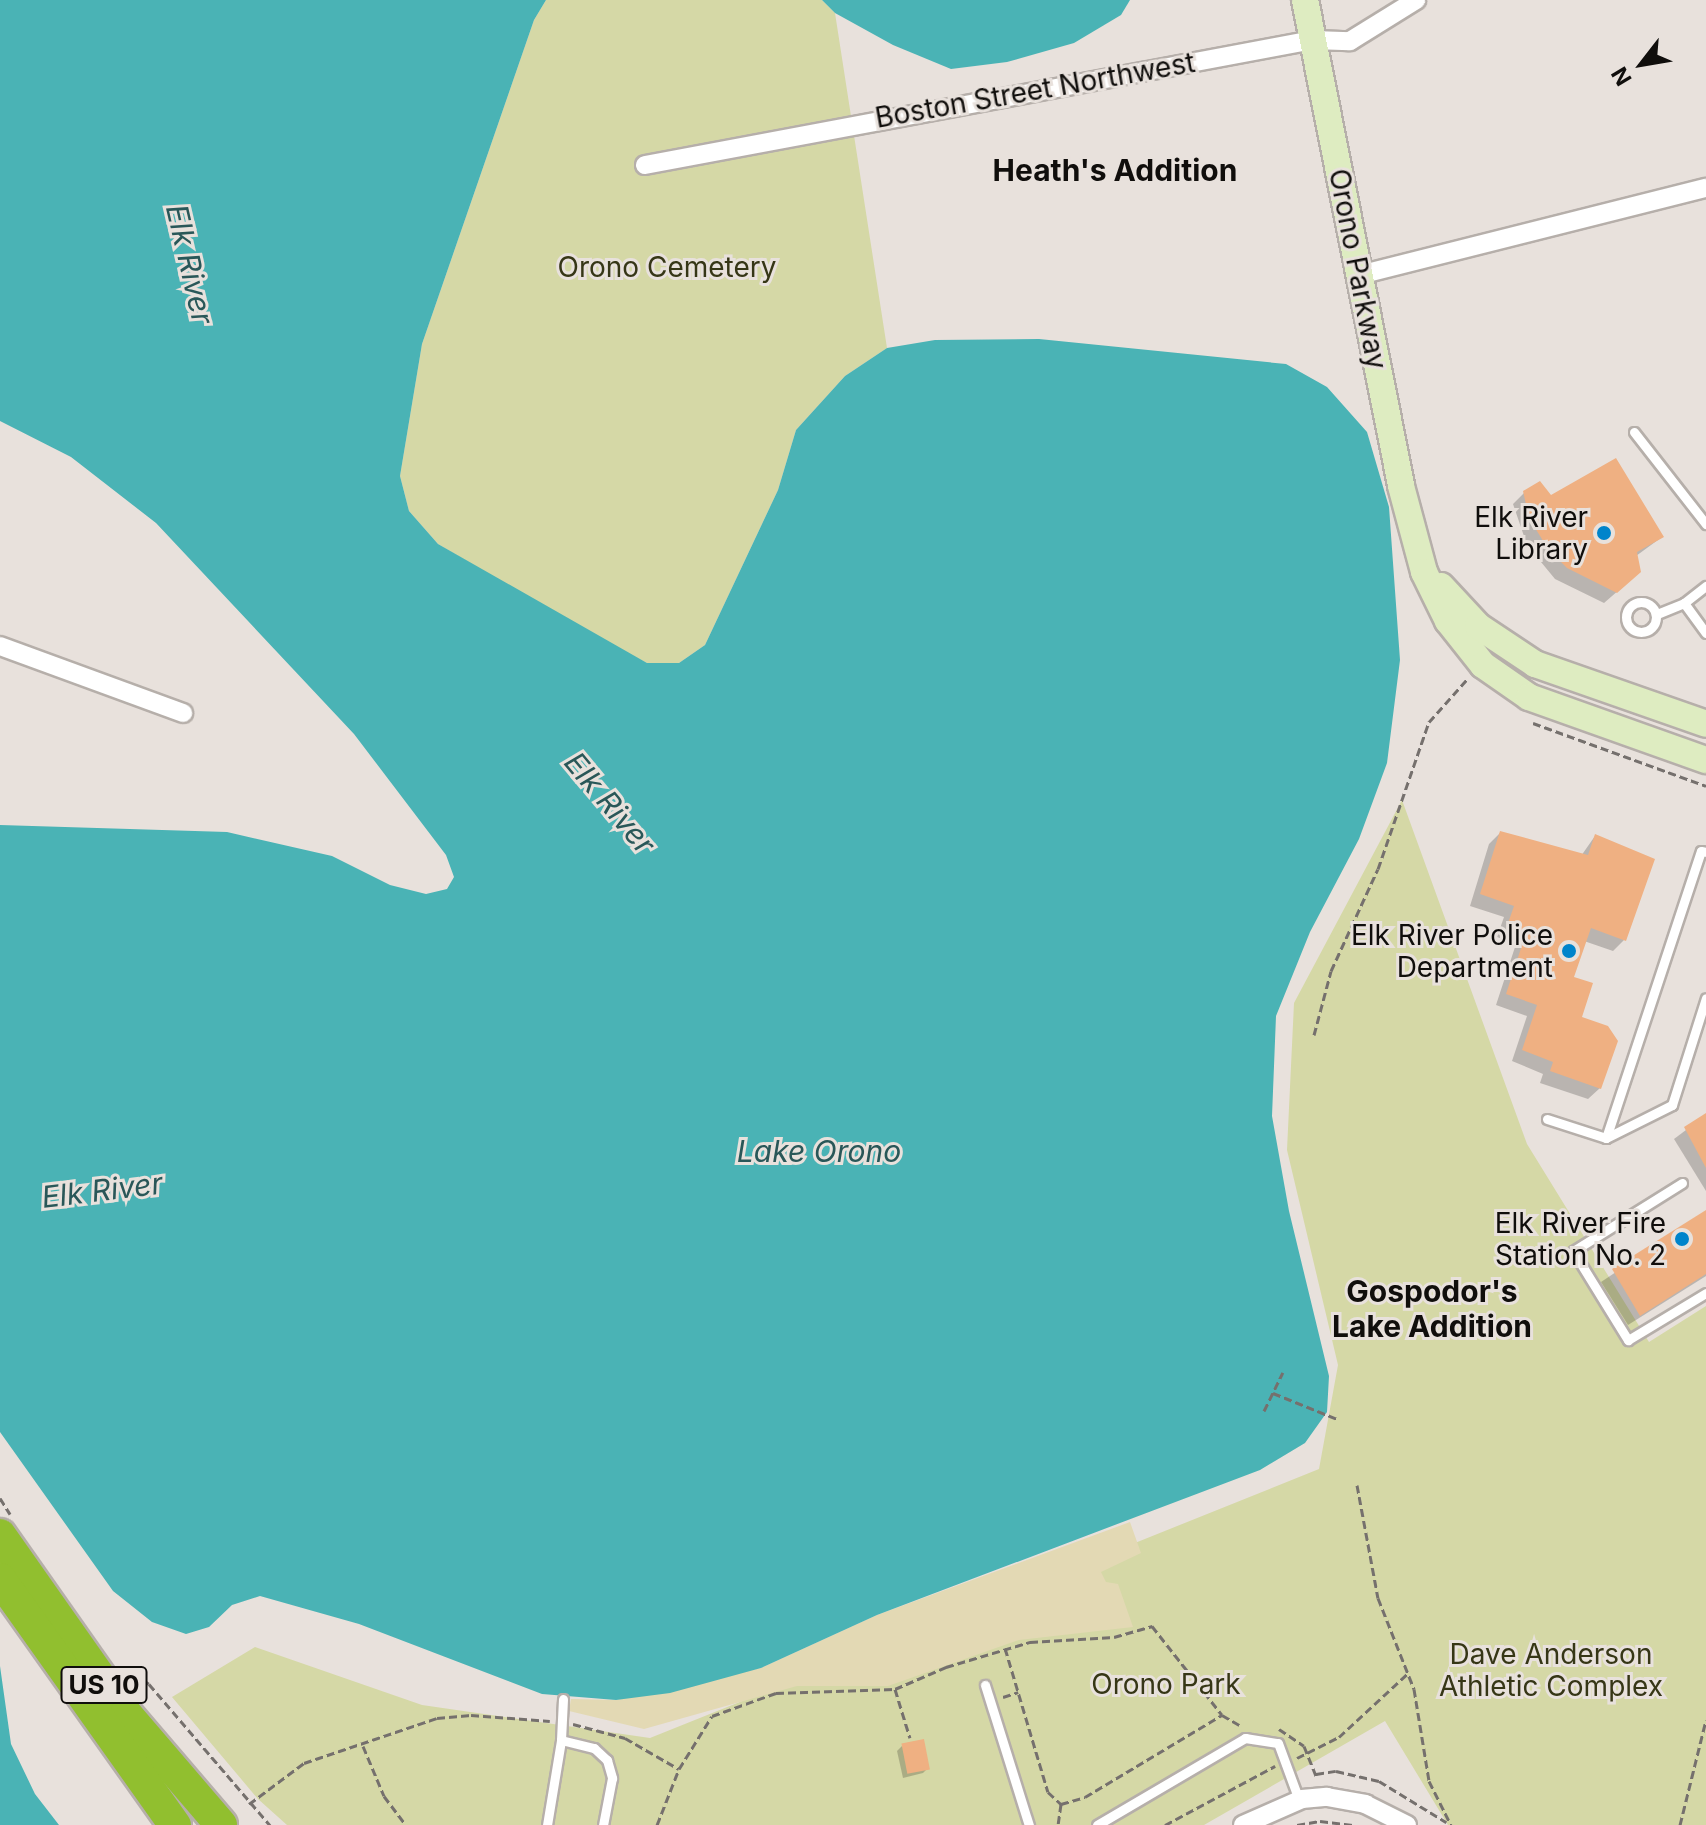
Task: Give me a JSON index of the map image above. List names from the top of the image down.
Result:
{
  "streets": {
    "highway": ["US 10"],
    "street": ["Boston Street Northwest", "Orono Parkway"]
  },
  "crossings": [
    ["Boston Street Northwest", "Orono Parkway"]
  ],
  "districts": ["Heath's Addition", "Gospodor's Lake Addition"],
  "water": ["Elk River", "Lake Orono"],
  "parks": ["Orono Cemetery", "Dave Anderson Athletic Complex", "Orono Park"],
  "places": ["Elk River Library", "Elk River Police Department", "Elk River Fire Station No. 2"],
  "north": "bottom left"
}
